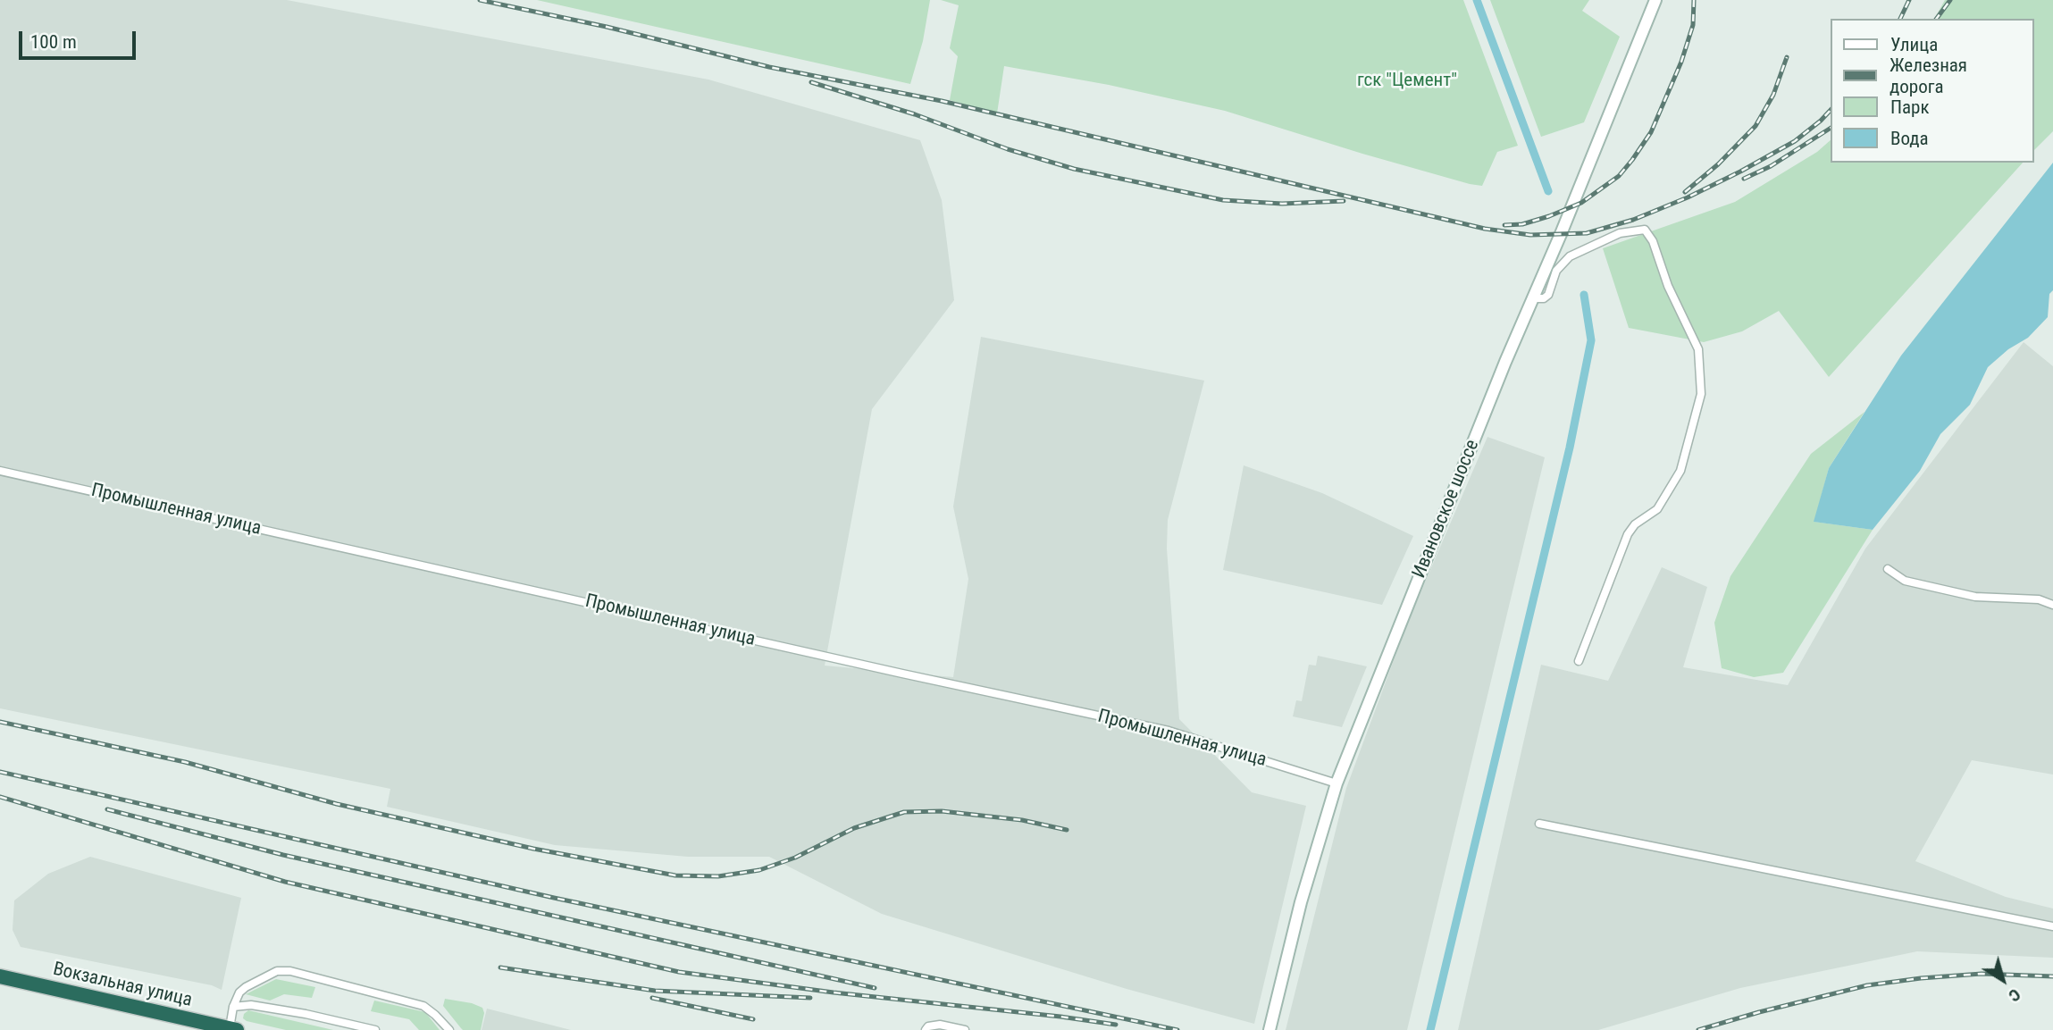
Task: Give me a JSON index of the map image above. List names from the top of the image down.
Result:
{
  "streets": {
    "highway": ["Вокзальная улица"],
    "street": ["Ивановское шоссе", "Промышленная улица"]
  },
  "crossings": [
    ["Ивановское шоссе", "Промышленная улица"]
  ],
  "parks": ["гск \"Цемент\""],
  "legend": [
    "Улица",
    "Железная дорога",
    "Парк",
    "Вода"
  ],
  "scale_bar": "100 m",
  "north": "bottom right"
}
